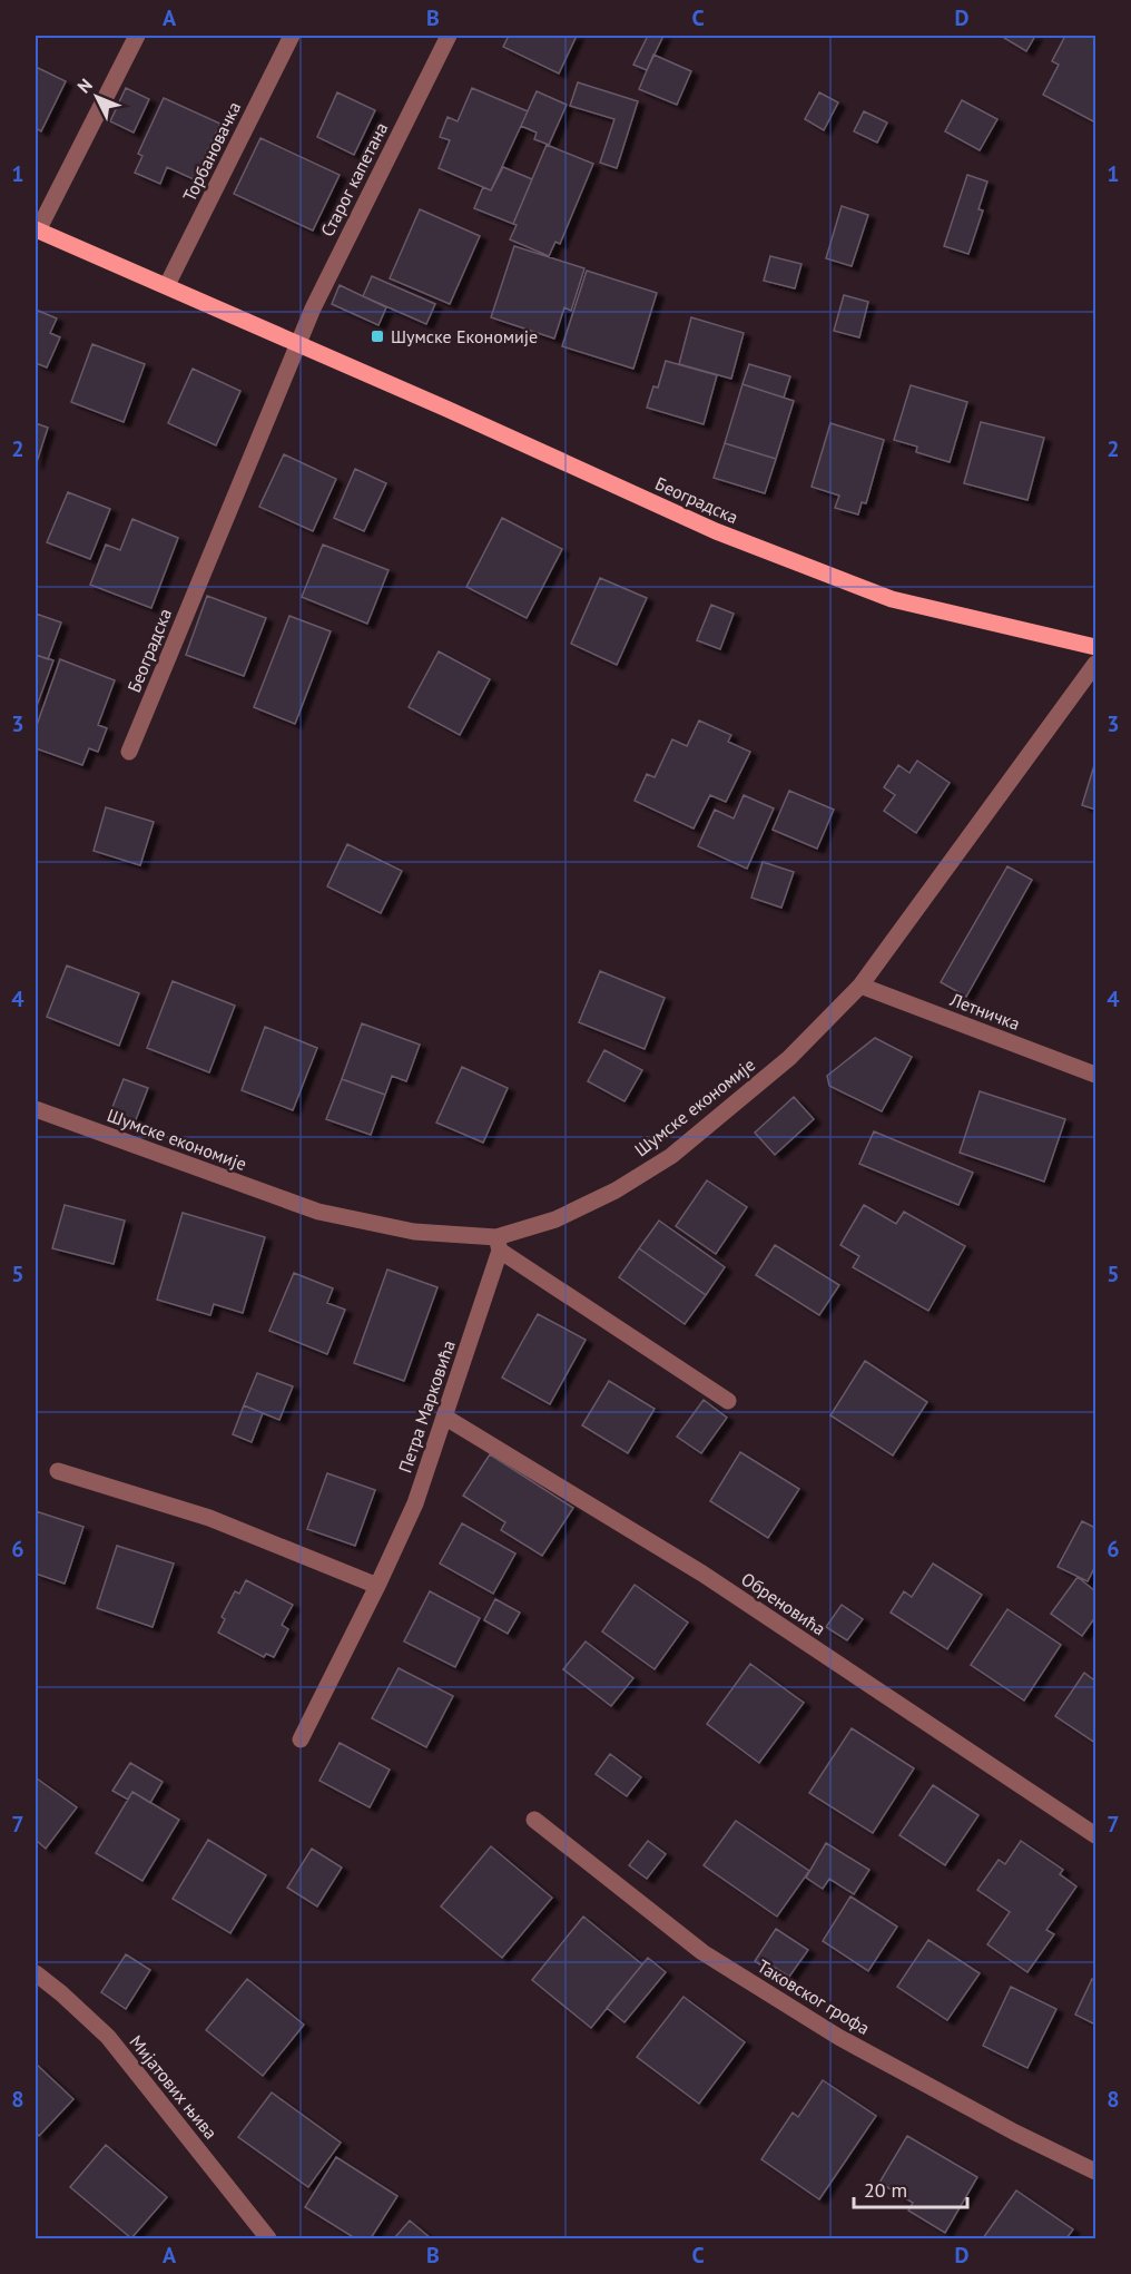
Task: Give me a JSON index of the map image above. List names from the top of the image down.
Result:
{
  "streets": {
    "main road": ["Београдска"],
    "street": [
      "Торбановачка",
      "Старог капетана",
      "Летничка",
      "Шумске економије",
      "Петра Марковића",
      "Обреновића",
      "Таковског грофа",
      "Мијатових њива"
    ]
  },
  "crossings": [
    ["Торбановачка", "Београдска"],
    ["Старог капетана", "Београдска"],
    ["Летничка", "Шумске економије"],
    ["Шумске економије", "Петра Марковића"],
    ["Петра Марковића", "Обреновића"]
  ],
  "places": {
    "transit": ["Шумске Економије"]
  },
  "scale_bar": "20 m",
  "north": "top left",
  "grid": {
    "columns": [
      "A",
      "B",
      "C",
      "D"
    ],
    "rows": [
      "1",
      "2",
      "3",
      "4",
      "5",
      "6",
      "7",
      "8"
    ]
  }
}
